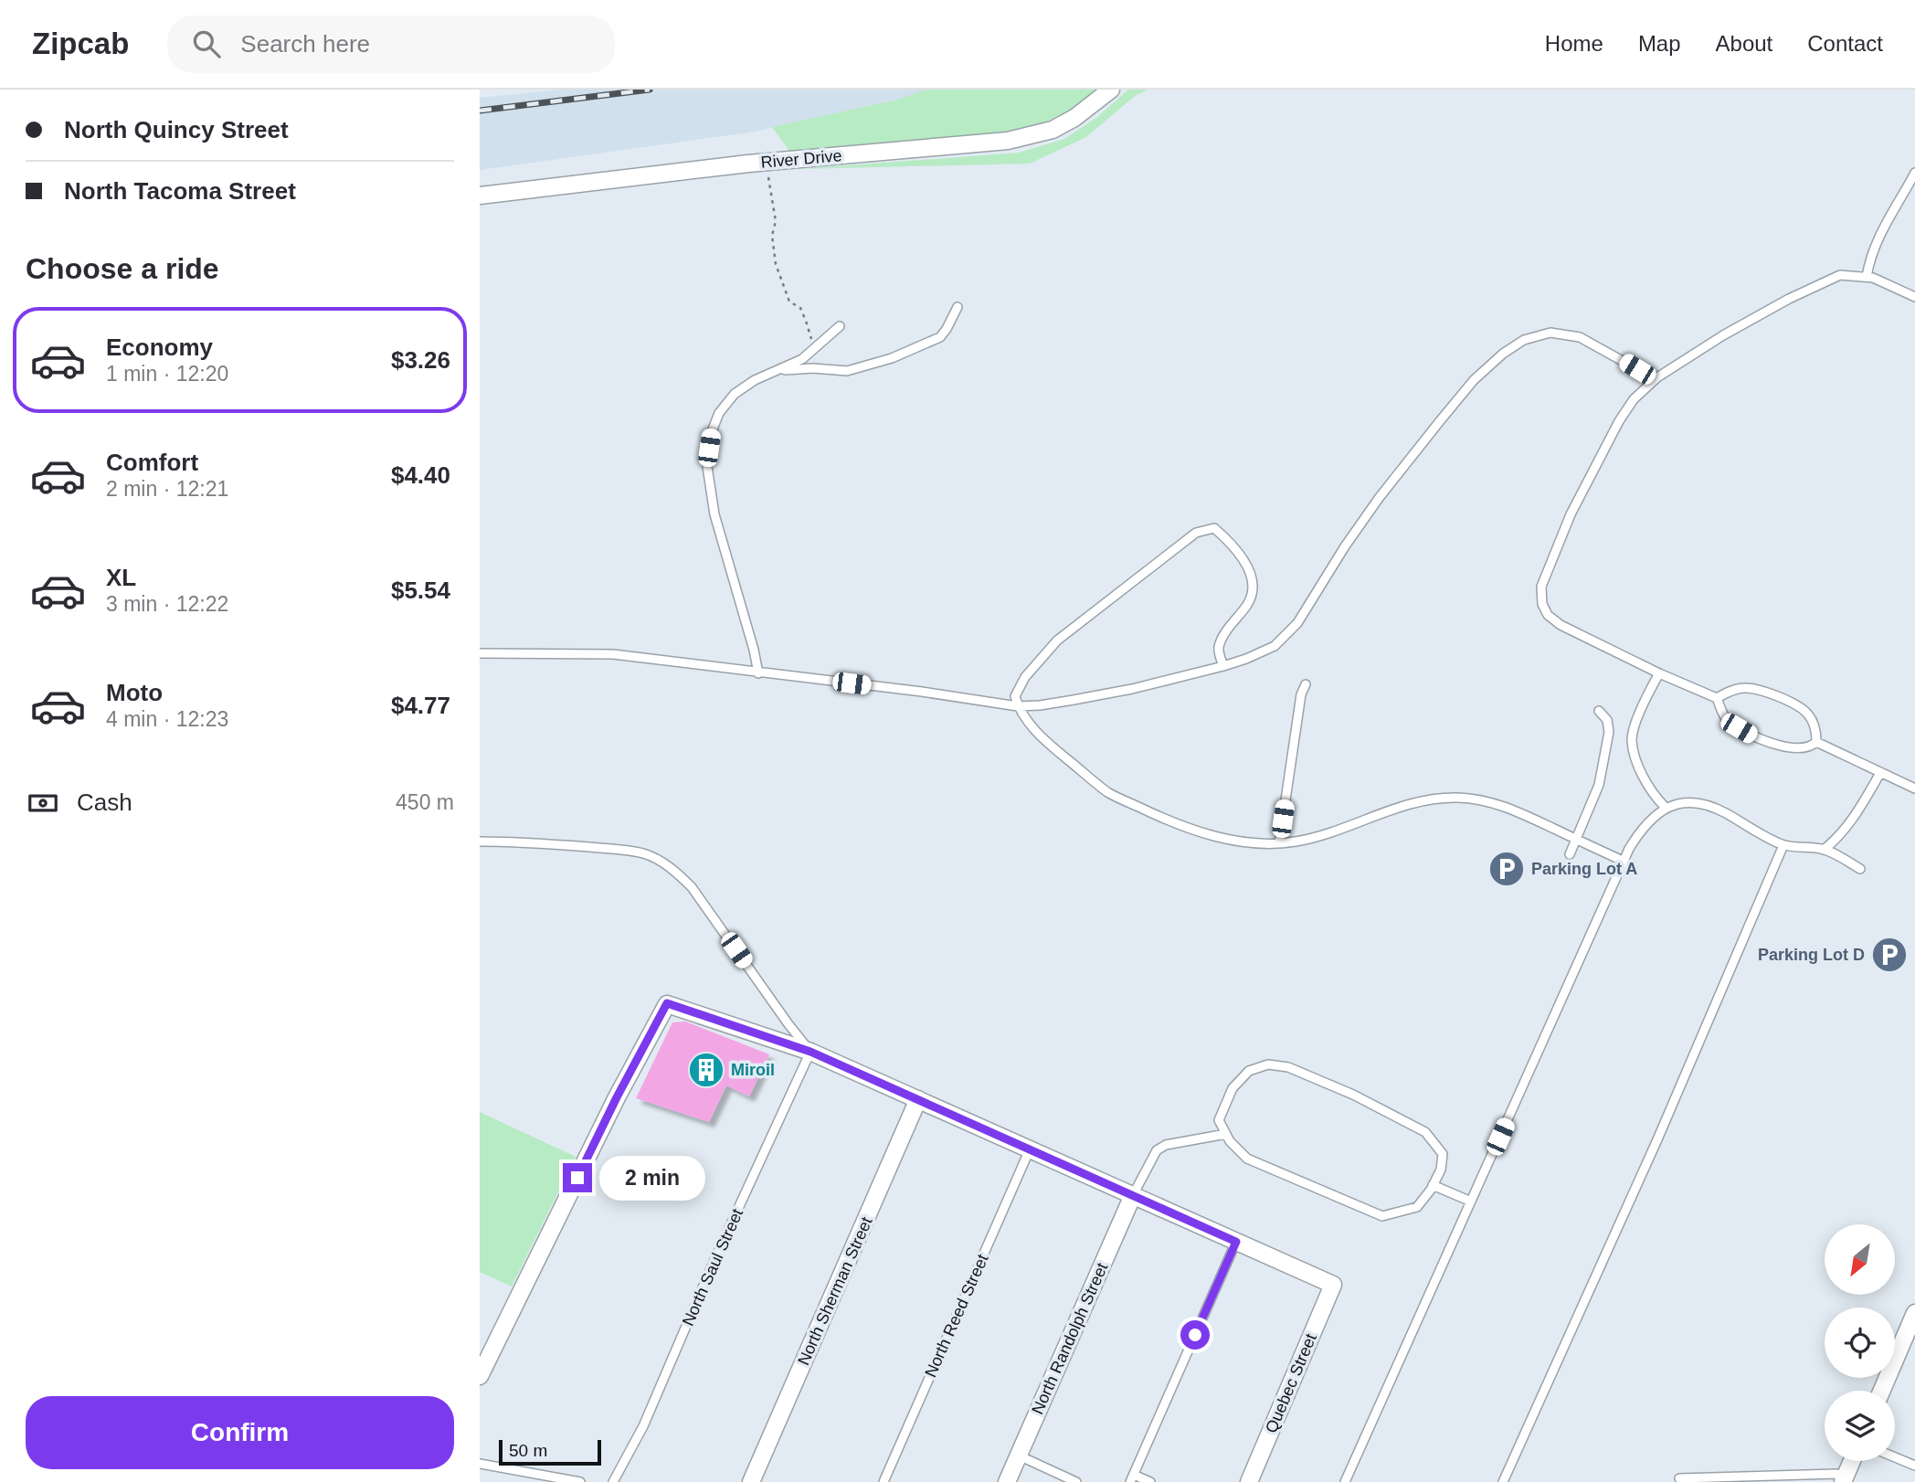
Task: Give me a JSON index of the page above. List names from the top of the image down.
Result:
{
  "streets": {
    "street": [
      "River Drive",
      "North Sherman Street",
      "North Randolph Street",
      "Quebec Street"
    ],
    "lane": ["North Saul Street", "North Reed Street"]
  },
  "places": {
    "parking": ["Parking Lot A", "Parking Lot D"],
    "building": ["Miroil"]
  },
  "scale_bar": "50 m",
  "north": "bottom left",
  "page": {
    "header": "Zipcab",
    "search": "Search here",
    "nav": [
      "Home",
      "Map",
      "About",
      "Contact"
    ],
    "banner": ["North Quincy Street", "North Tacoma Street"],
    "heading": "Choose a ride",
    "list": [
      {
        "name": "Economy",
        "note": "1 min · 12:20",
        "value": "$3.26"
      },
      {
        "name": "Comfort",
        "note": "2 min · 12:21",
        "value": "$4.40"
      },
      {
        "name": "XL",
        "note": "3 min · 12:22",
        "value": "$5.54"
      },
      {
        "name": "Moto",
        "note": "4 min · 12:23",
        "value": "$4.77"
      }
    ],
    "pay": ["Cash", "450 m"],
    "bubble": "2 min",
    "buttons": "Confirm",
    "scale": "50 m"
  }
}
